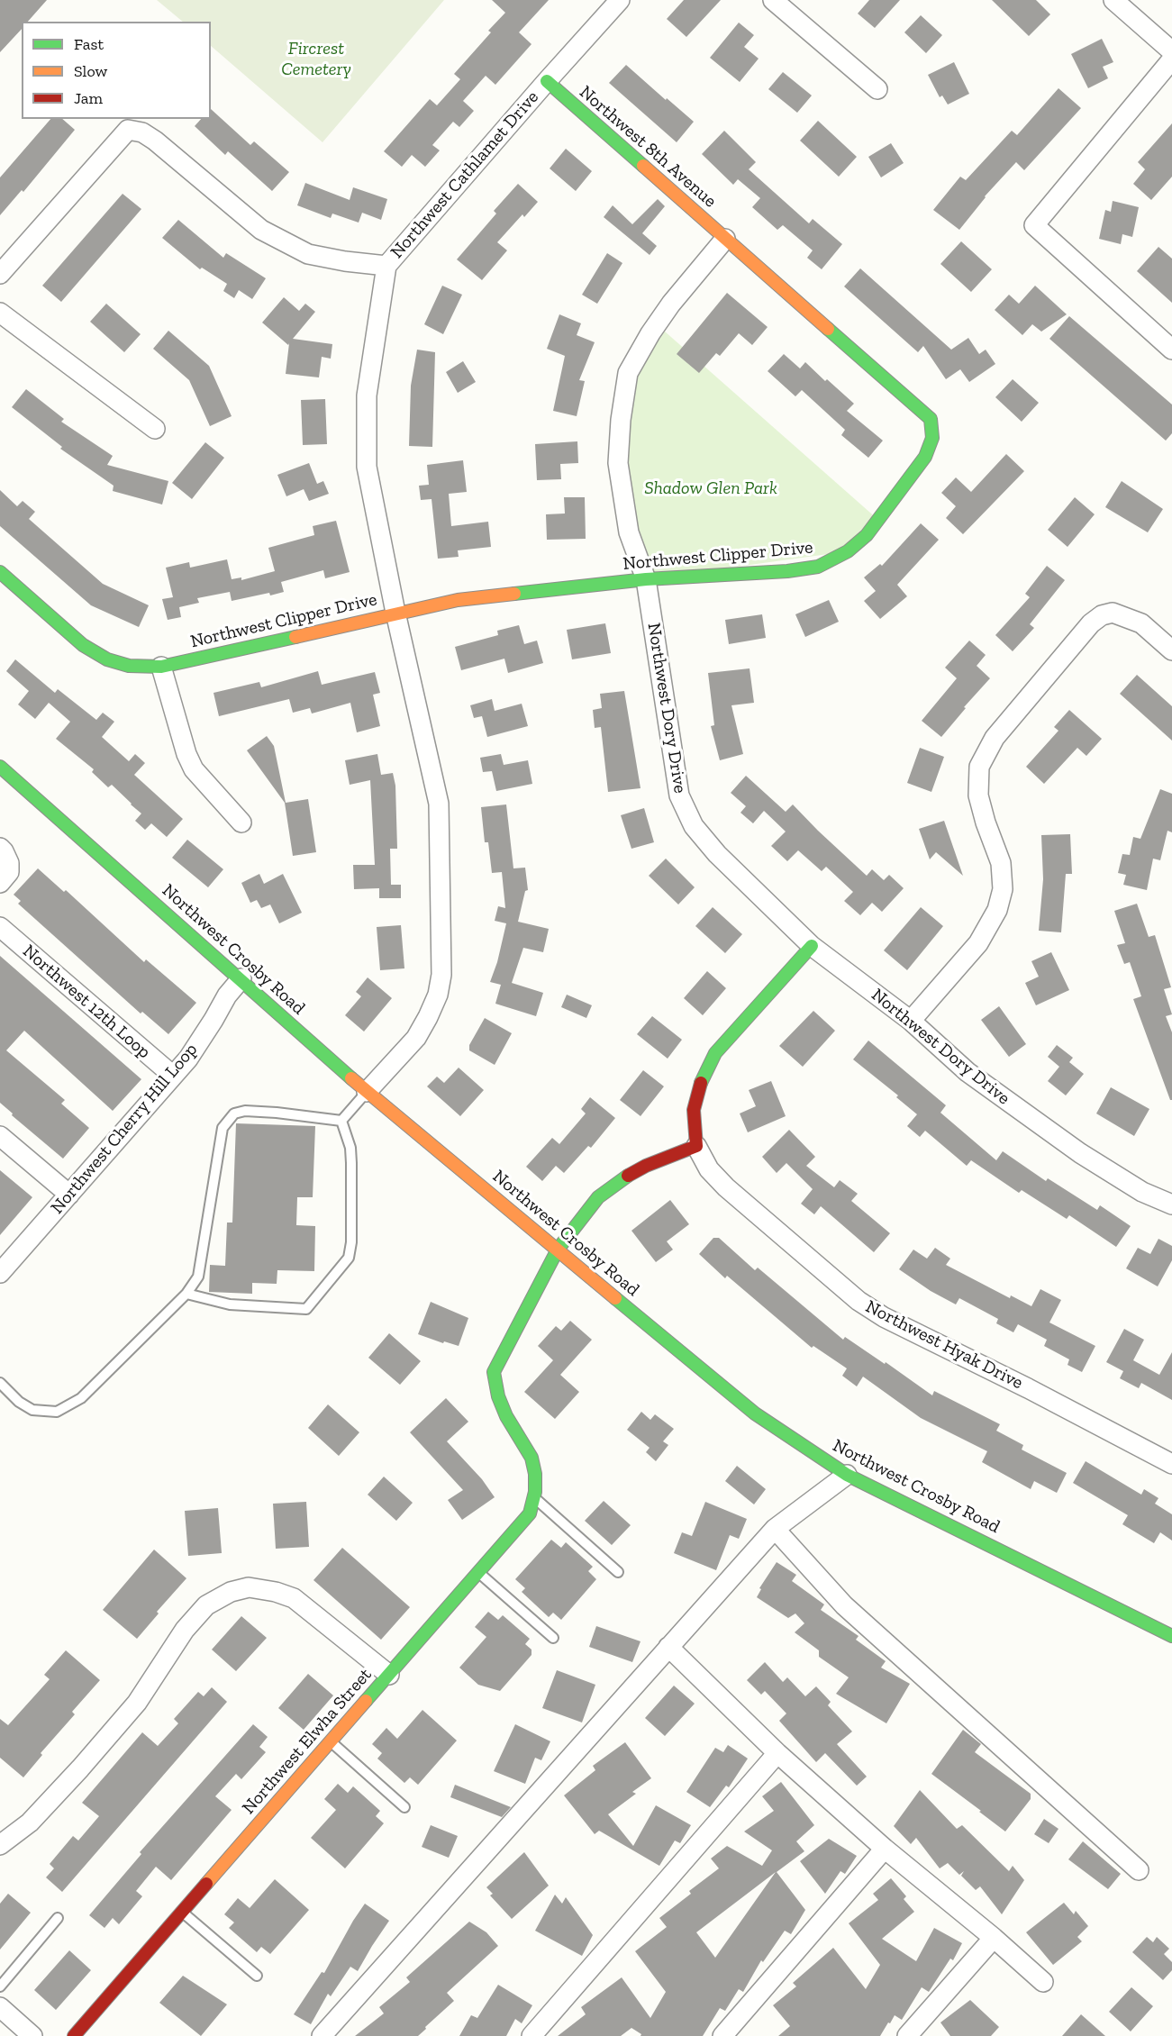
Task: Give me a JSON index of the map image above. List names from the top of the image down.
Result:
{
  "streets": {
    "street": [
      "Northwest 8th Avenue",
      "Northwest Cathlamet Drive",
      "Northwest Clipper Drive",
      "Northwest Dory Drive",
      "Northwest Crosby Road",
      "Northwest 12th Loop",
      "Northwest Cherry Hill Loop",
      "Northwest Hyak Drive",
      "Northwest Elwha Street"
    ]
  },
  "crossings": [
    ["Northwest 8th Avenue", "Northwest Cathlamet Drive"],
    ["Northwest 8th Avenue", "Northwest Clipper Drive"],
    ["Northwest 8th Avenue", "Northwest Dory Drive"],
    ["Northwest Cathlamet Drive", "Northwest Clipper Drive"],
    ["Northwest Cathlamet Drive", "Northwest Crosby Road"],
    ["Northwest Clipper Drive", "Northwest Dory Drive"],
    ["Northwest Crosby Road", "Northwest Cherry Hill Loop"],
    ["Northwest Crosby Road", "Northwest Elwha Street"],
    ["Northwest 12th Loop", "Northwest Cherry Hill Loop"]
  ],
  "parks": ["Fircrest Cemetery", "Shadow Glen Park"],
  "legend": ["Fast", "Slow", "Jam"]
}
